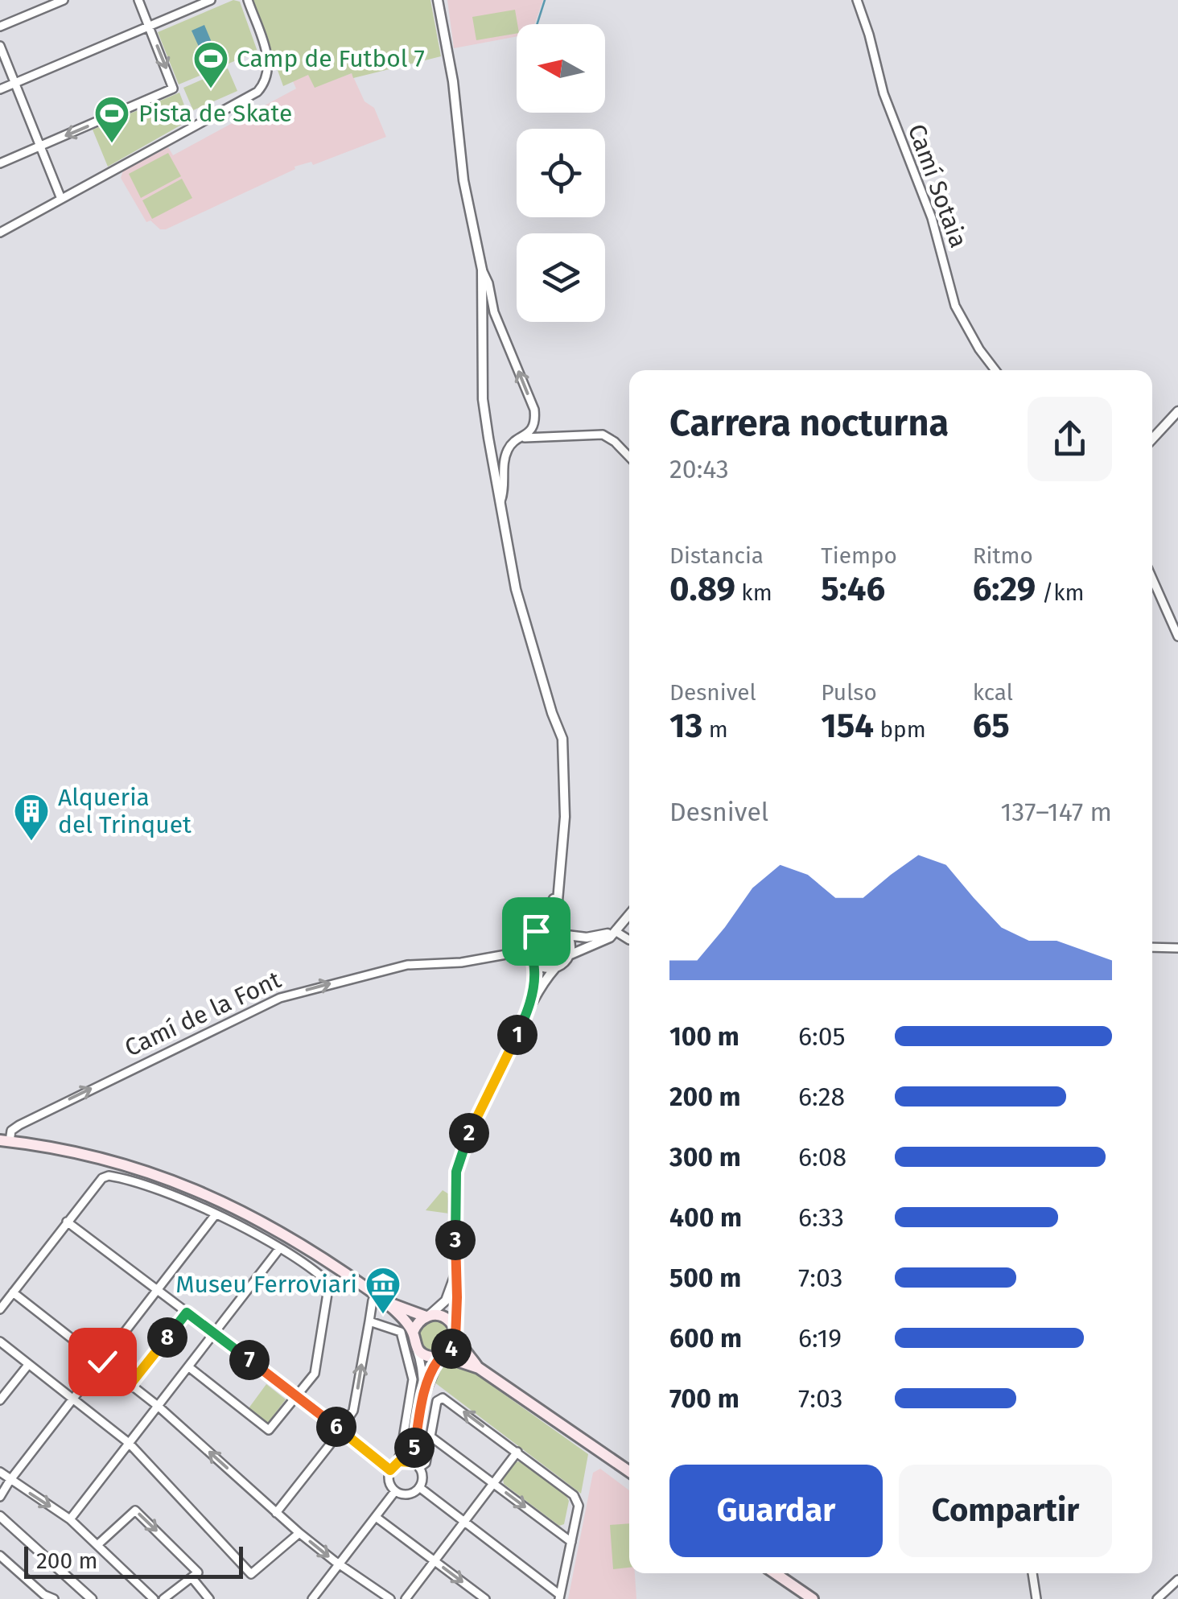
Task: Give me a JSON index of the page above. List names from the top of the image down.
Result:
{
  "streets": {
    "street": ["Camí Sotaia", "Camí de la Font"]
  },
  "one_way": ["Camí de la Font"],
  "places": {
    "sports": ["Camp de Futbol 7", "Pista de Skate"],
    "building": ["Alqueria del Trinquet"],
    "museum": ["Museu Ferroviari"]
  },
  "scale_bar": "200 m",
  "north": "left",
  "page": {
    "heading": ["Carrera nocturna", "20:43"],
    "stats": [
      ["Distancia", "0.89 km"],
      ["Tiempo", "5:46"],
      ["Ritmo", "6:29 /km"],
      ["Desnivel", "13 m"],
      ["Pulso", "154 bpm"],
      ["kcal", "65"]
    ],
    "chart": ["Desnivel", "137–147 m"],
    "list": [
      {
        "name": "100 m",
        "note": "6:05"
      },
      {
        "name": "200 m",
        "note": "6:28"
      },
      {
        "name": "300 m",
        "note": "6:08"
      },
      {
        "name": "400 m",
        "note": "6:33"
      },
      {
        "name": "500 m",
        "note": "7:03"
      },
      {
        "name": "600 m",
        "note": "6:19"
      },
      {
        "name": "700 m",
        "note": "7:03"
      }
    ],
    "pins": [
      "1",
      "2",
      "3",
      "8",
      "4",
      "7",
      "6",
      "5"
    ],
    "buttons": ["Guardar", "Compartir"],
    "scale": "200 m"
  }
}
